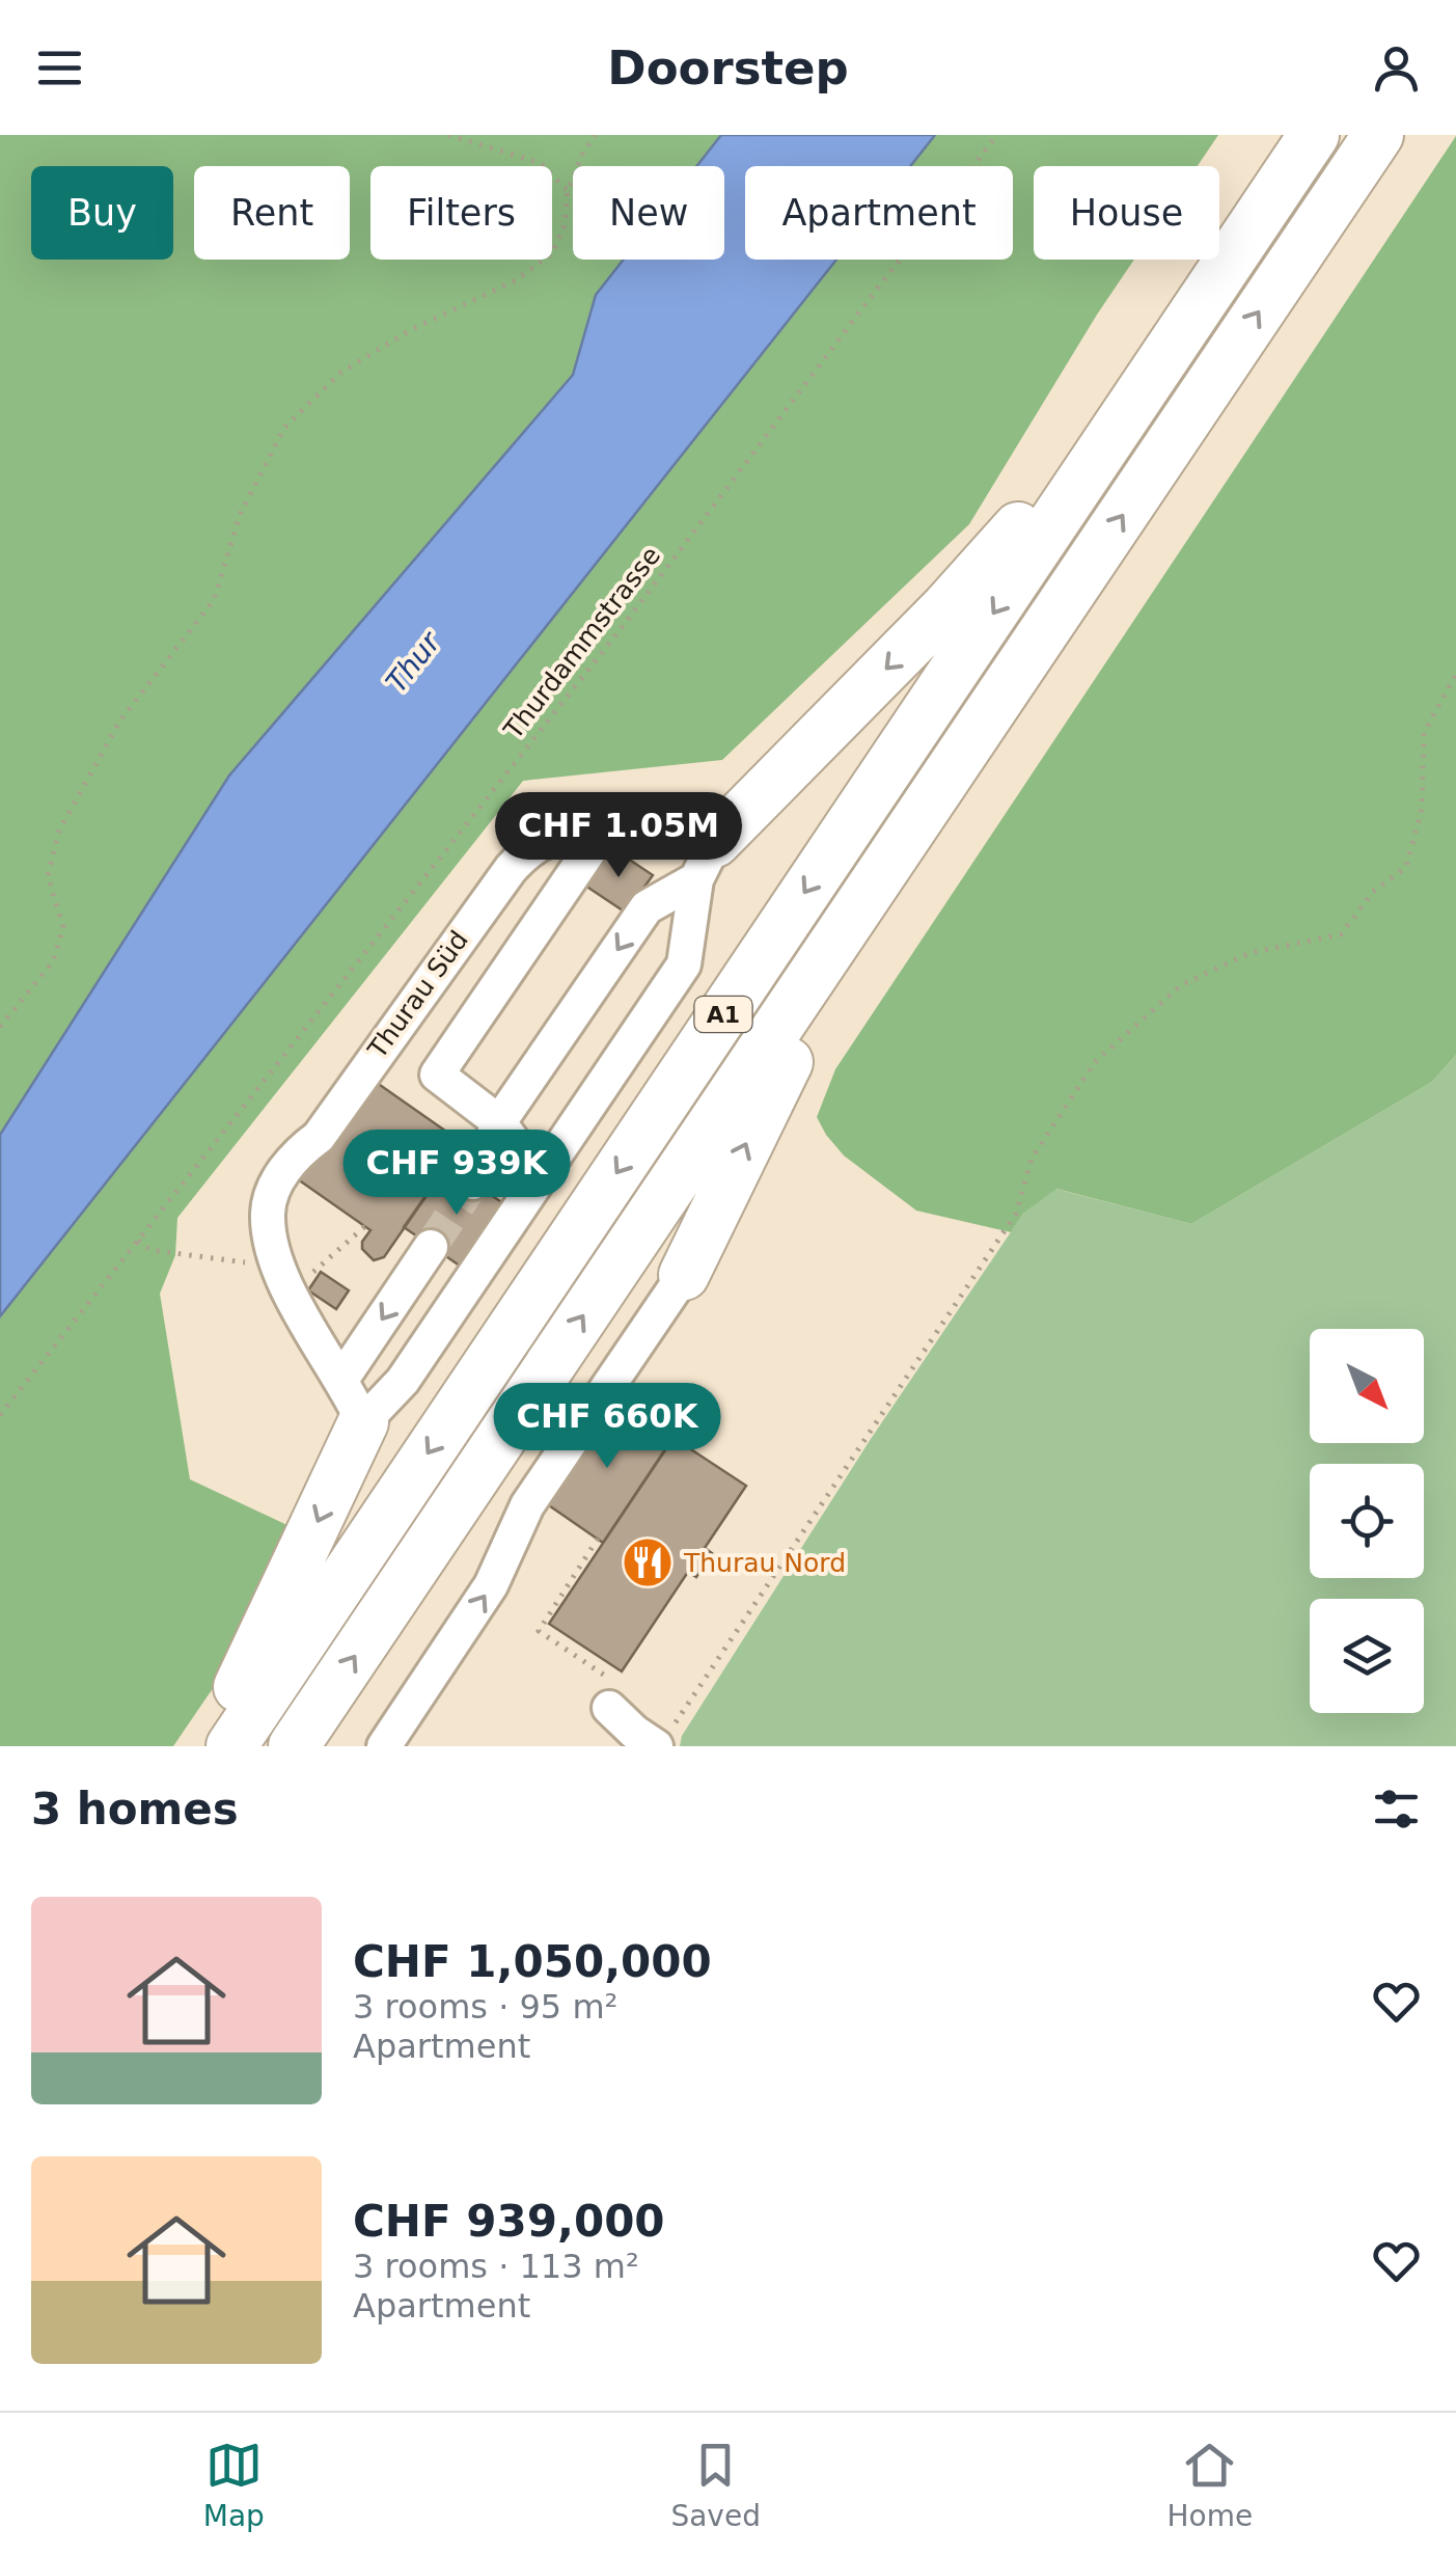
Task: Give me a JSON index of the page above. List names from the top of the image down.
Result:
{
  "streets": {
    "highway": ["A1"],
    "lane": ["Thurau Süd"],
    "path": ["Thurdammstrasse"]
  },
  "crossings": [
    ["Thurau Süd", "A1"]
  ],
  "water": ["Thur"],
  "places": {
    "restaurant": ["Thurau Nord"]
  },
  "north": "bottom right",
  "page": {
    "header": "Doorstep",
    "chip": [
      "Buy",
      "Rent",
      "Filters",
      "New",
      "Apartment",
      "House"
    ],
    "price": ["CHF 1.05M", "CHF 939K", "CHF 660K"],
    "heading": "3 homes",
    "list": [
      {
        "name": "CHF 1,050,000",
        "note": "3 rooms · 95 m² · Apartment"
      },
      {
        "name": "CHF 939,000",
        "note": "3 rooms · 113 m² · Apartment"
      }
    ],
    "tabs": ["Map", "Saved", "Home"]
  }
}
